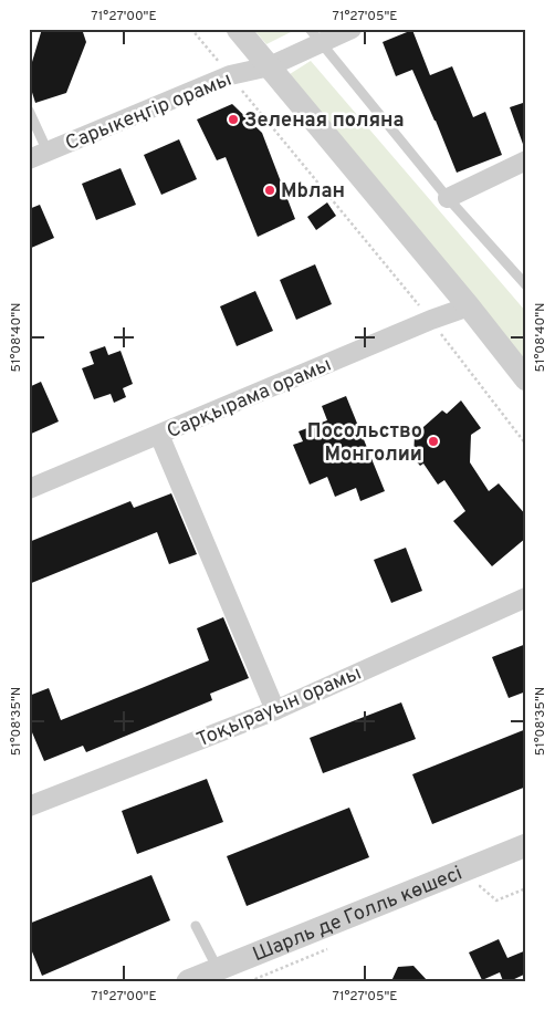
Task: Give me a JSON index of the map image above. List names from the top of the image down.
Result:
{
  "streets": {
    "street": [
      "Сарыкеңгір орамы",
      "Сарқырама орамы",
      "Тоқырауын орамы",
      "Шарль де Голль көшесі"
    ]
  },
  "places": ["Зеленая поляна", "Мbлан", "Посольство Монголии"],
  "coordinates": [
    "71°27'00\"E",
    "71°27'05\"E",
    "51°08'40\"N",
    "51°08'35\"N"
  ]
}
